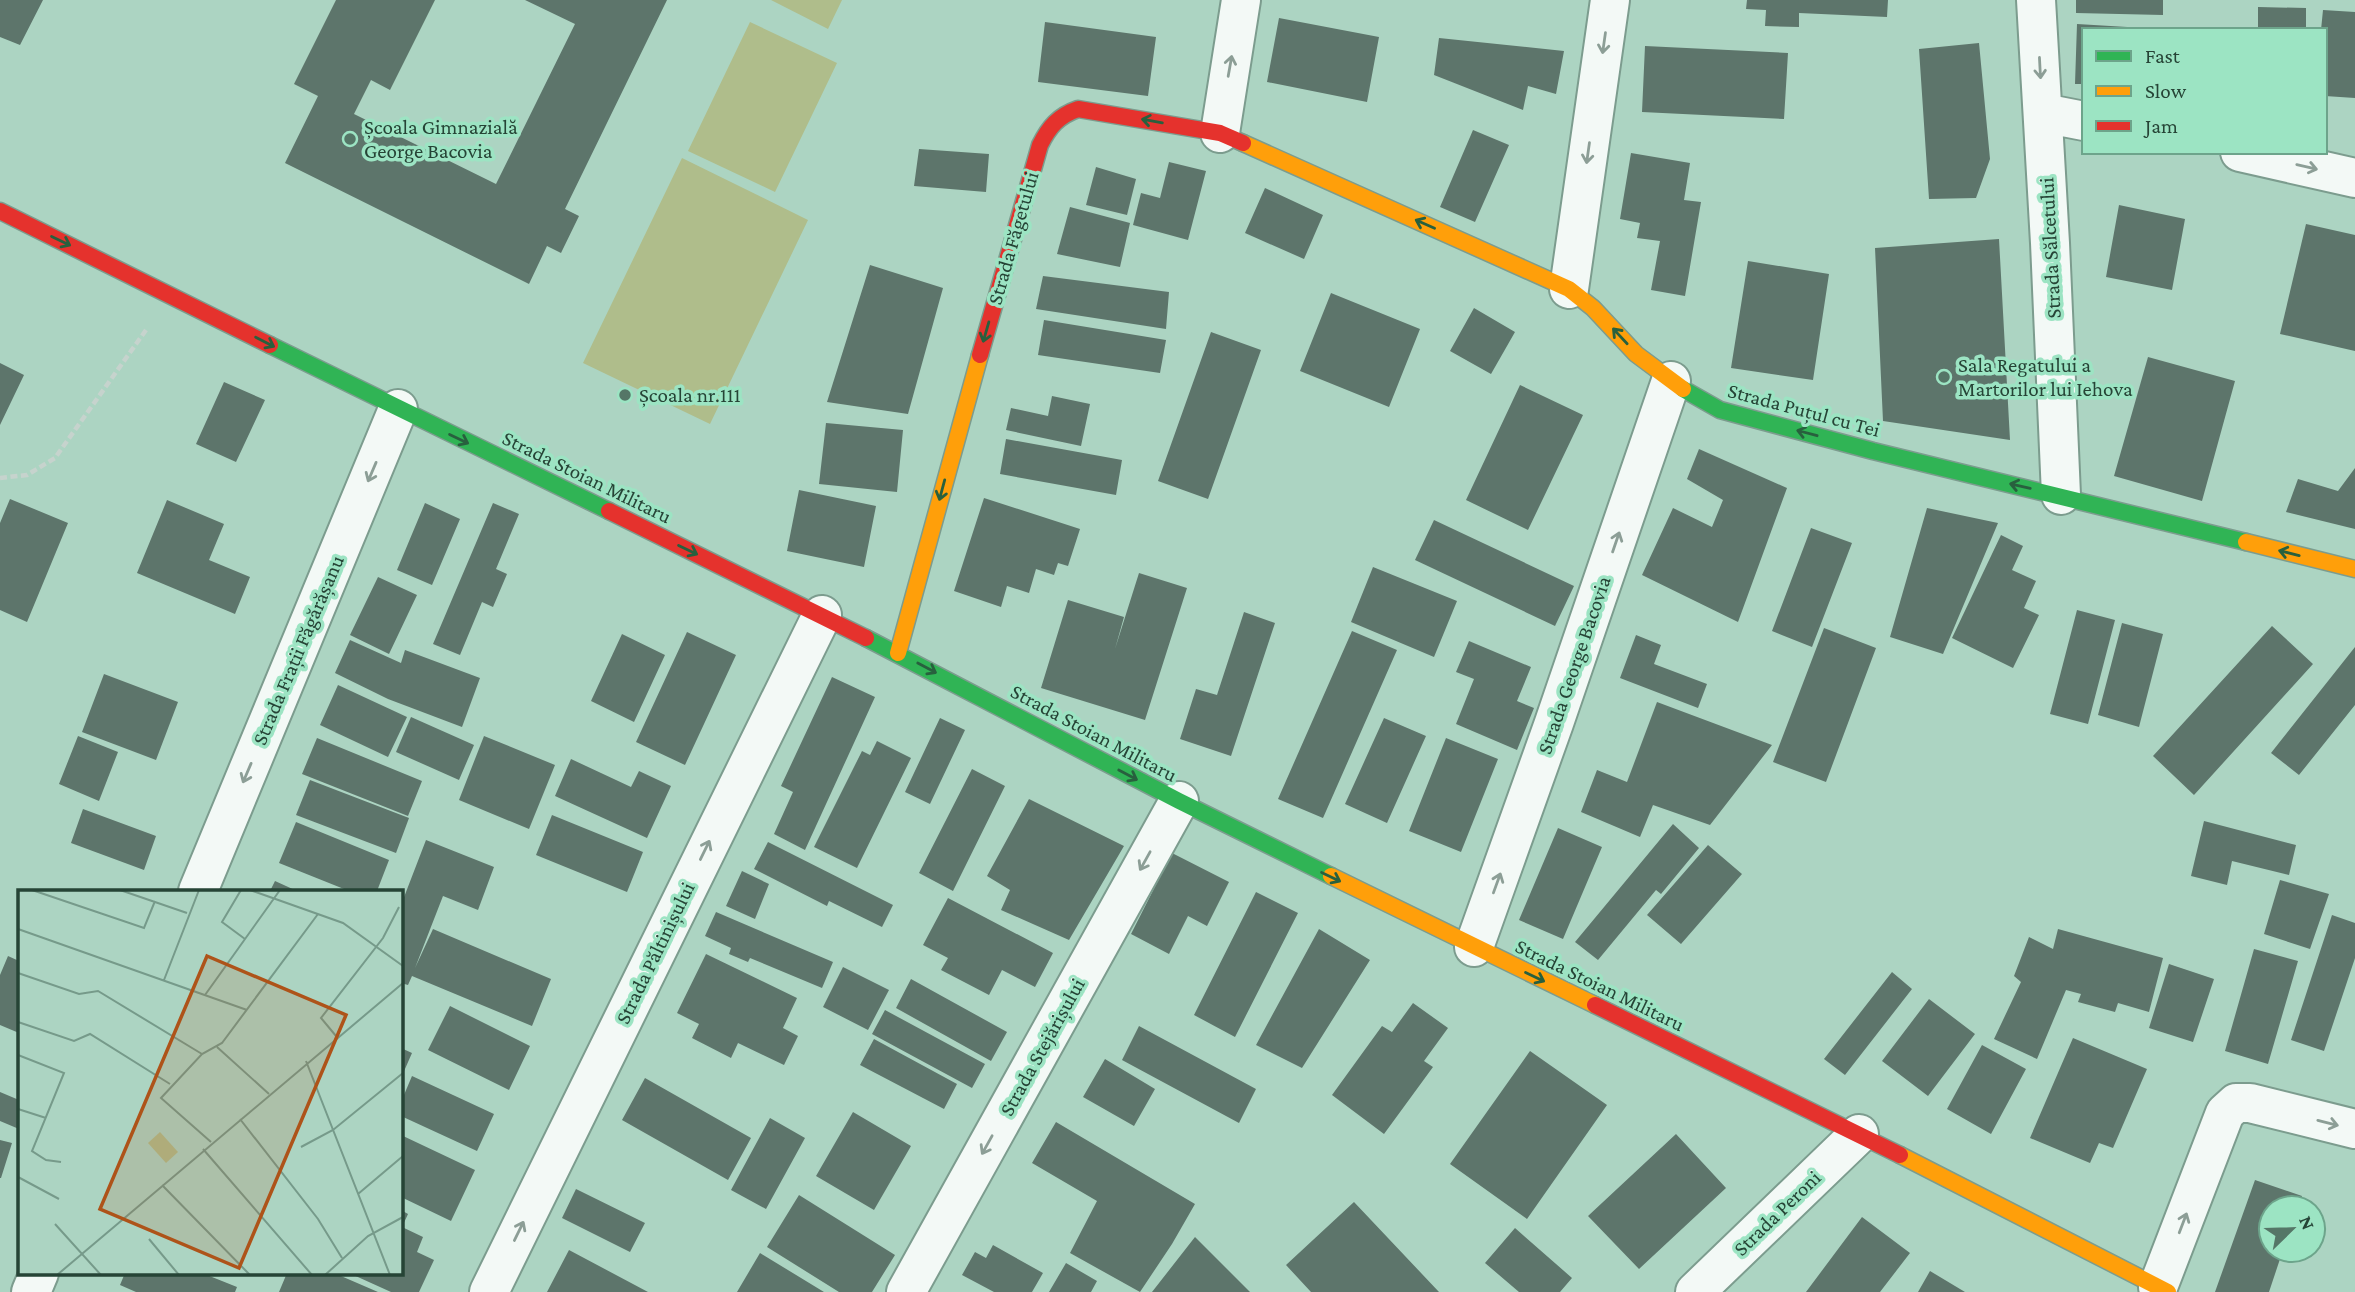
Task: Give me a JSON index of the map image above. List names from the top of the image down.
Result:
{
  "streets": {
    "street": [
      "Strada Făgetului",
      "Strada Sălcetului",
      "Strada Puțul cu Tei",
      "Strada Stoian Militaru",
      "Strada Frații Făgărășanu",
      "Strada George Bacovia",
      "Strada Păltinișului",
      "Strada Stejărișului",
      "Strada Peroni"
    ]
  },
  "crossings": [
    ["Strada Făgetului", "Strada Puțul cu Tei"],
    ["Strada Făgetului", "Strada Stoian Militaru"],
    ["Strada Sălcetului", "Strada Puțul cu Tei"],
    ["Strada Puțul cu Tei", "Strada George Bacovia"],
    ["Strada Stoian Militaru", "Strada Frații Făgărășanu"],
    ["Strada Stoian Militaru", "Strada George Bacovia"],
    ["Strada Stoian Militaru", "Strada Păltinișului"],
    ["Strada Stoian Militaru", "Strada Stejărișului"],
    ["Strada Stoian Militaru", "Strada Peroni"]
  ],
  "one_way": [
    "Strada Făgetului",
    "Strada Puțul cu Tei",
    "Strada Stoian Militaru",
    "Strada Frații Făgărășanu",
    "Strada George Bacovia",
    "Strada Păltinișului",
    "Strada Stejărișului"
  ],
  "places": ["Școala Gimnazială George Bacovia", "Sala Regatului a Martorilor lui Iehova", "Școala nr.111"],
  "legend": ["Fast", "Slow", "Jam"],
  "north": "top right"
}
